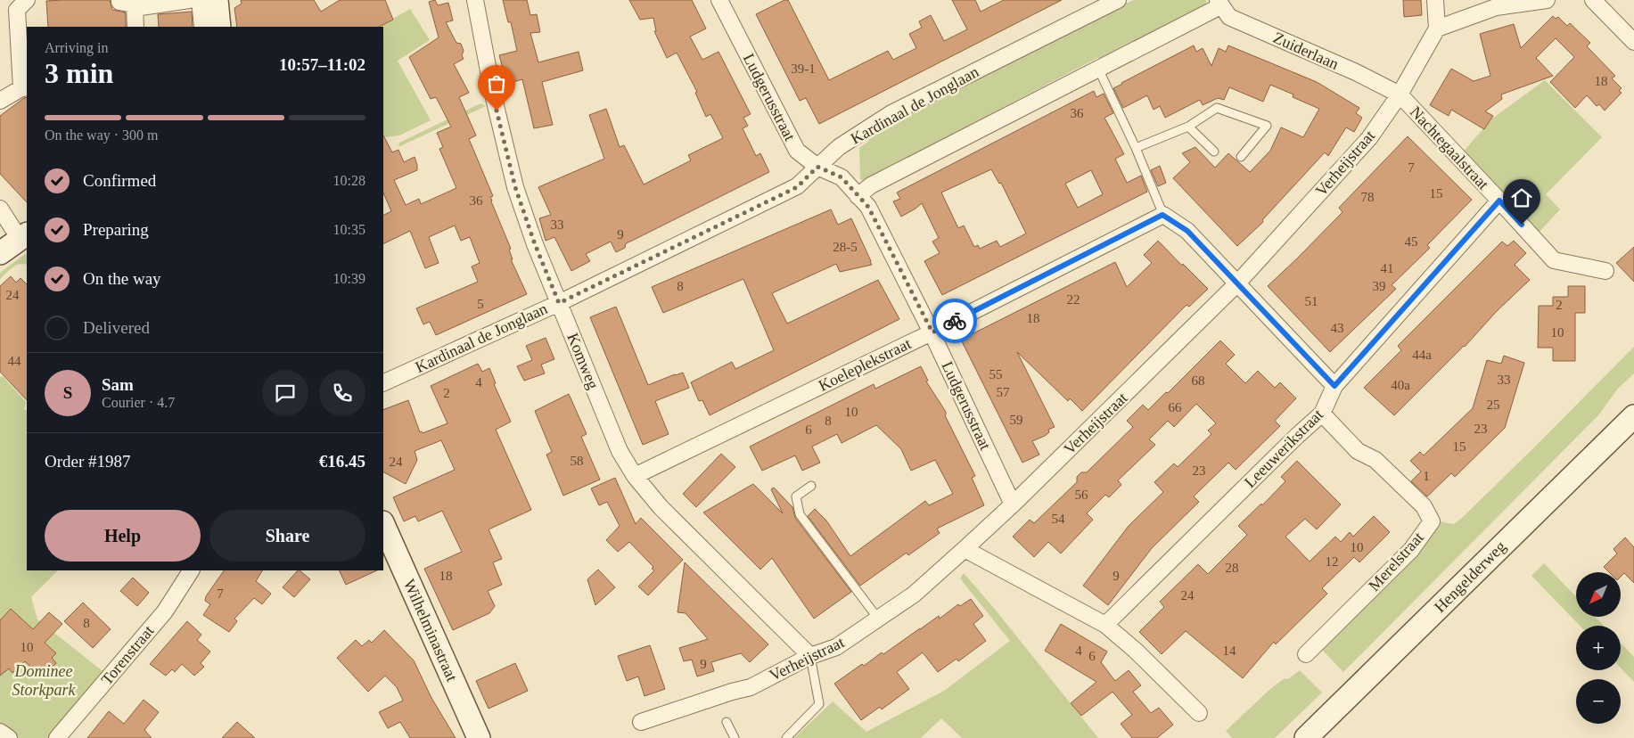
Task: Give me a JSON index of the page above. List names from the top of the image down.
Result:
{
  "streets": {
    "main road": ["Hengelderweg", "Wilhelminastraat"],
    "street": [
      "Zuiderlaan",
      "Ludgerusstraat",
      "Kardinaal de Jonglaan",
      "Nachtegaalstraat",
      "Verheijstraat",
      "Komweg",
      "Koeleplekstraat",
      "Leeuwerikstraat",
      "Merelstraat",
      "Torenstraat"
    ]
  },
  "crossings": [
    ["Zuiderlaan", "Nachtegaalstraat"],
    ["Zuiderlaan", "Verheijstraat"],
    ["Ludgerusstraat", "Kardinaal de Jonglaan"],
    ["Ludgerusstraat", "Verheijstraat"],
    ["Ludgerusstraat", "Koeleplekstraat"],
    ["Kardinaal de Jonglaan", "Komweg"],
    ["Nachtegaalstraat", "Verheijstraat"],
    ["Nachtegaalstraat", "Leeuwerikstraat"],
    ["Verheijstraat", "Komweg"],
    ["Komweg", "Koeleplekstraat"],
    ["Leeuwerikstraat", "Merelstraat"]
  ],
  "parks": ["Dominee Storkpark"],
  "house_numbers": [
    "39-1",
    "18",
    "36",
    "7",
    "15",
    "78",
    "36",
    "33",
    "9",
    "45",
    "28-5",
    "41",
    "8",
    "39",
    "24",
    "22",
    "51",
    "5",
    "2",
    "18",
    "43",
    "10",
    "44a",
    "44",
    "55",
    "33",
    "68",
    "4",
    "40a",
    "57",
    "2",
    "25",
    "66",
    "10",
    "59",
    "8",
    "23",
    "6",
    "15",
    "58",
    "24",
    "23",
    "1",
    "56",
    "54",
    "10",
    "12",
    "28",
    "18",
    "9",
    "7",
    "24",
    "8",
    "10",
    "4",
    "14",
    "6",
    "9"
  ],
  "north": "bottom left",
  "page": {
    "heading": ["3 min", "Arriving in", "10:57–11:02"],
    "panel": [
      "Sam",
      "Courier · 4.7",
      "Order #1987",
      "€16.45"
    ],
    "bar": "On the way · 300 m",
    "list": [
      ["Confirmed", "10:28"],
      ["Preparing", "10:35"],
      ["On the way", "10:39"],
      "Delivered"
    ],
    "round": "S",
    "buttons": ["Help", "Share"],
    "map_buttons": ["+", "−"]
  }
}
